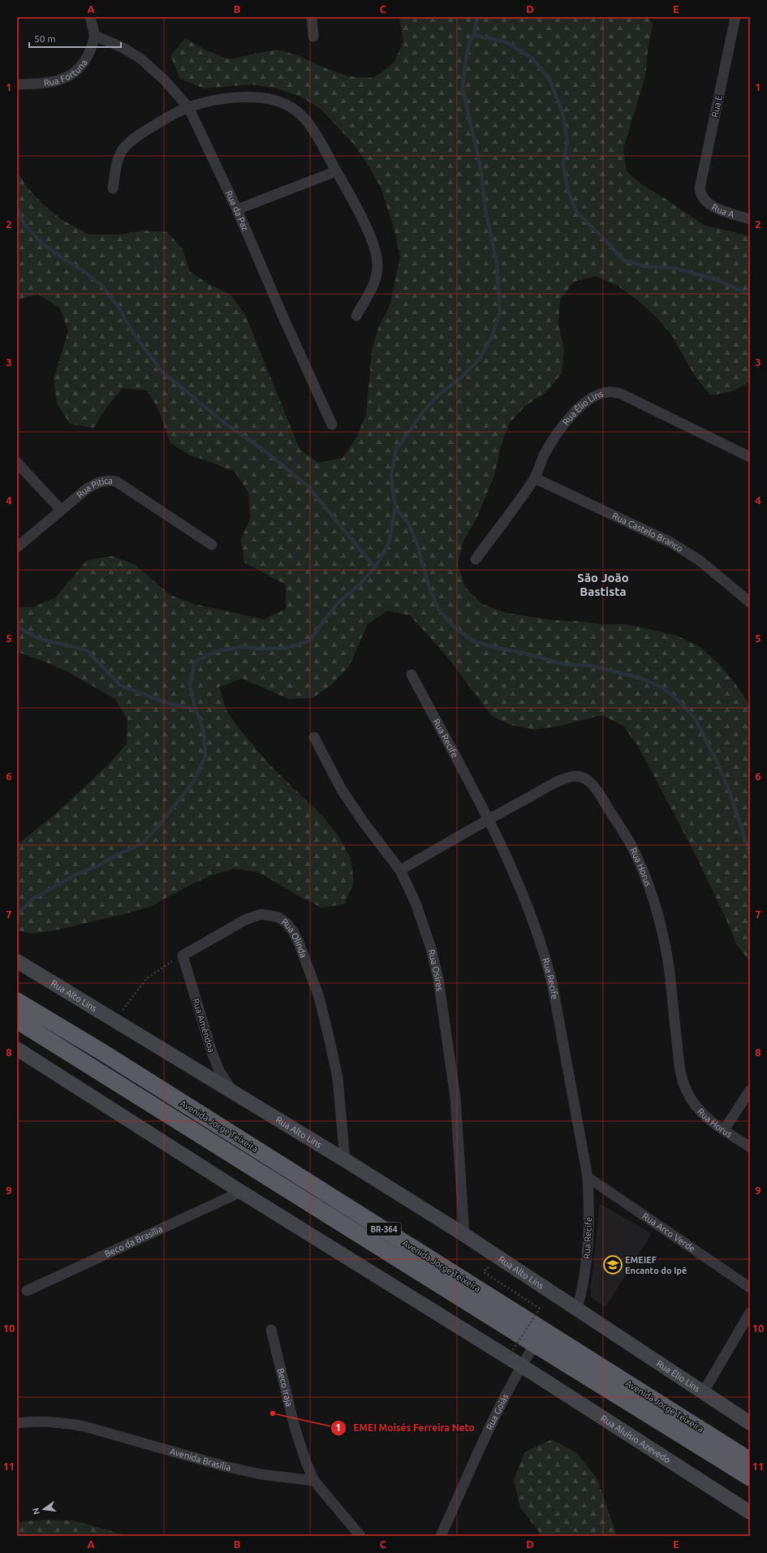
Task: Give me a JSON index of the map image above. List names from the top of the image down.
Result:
{
  "streets": {
    "highway": ["Avenida Jorge Teixeira", "BR-364"],
    "main road": ["Rua Élio Lins", "Rua Alto Lins", "Rua Aluísio Azevedo"],
    "street": [
      "Rua Fortuna",
      "Rua E",
      "Rua da Paz",
      "Rua A",
      "Rua Pitica",
      "Rua Castelo Branco",
      "Rua Recife",
      "Rua Horus",
      "Rua Olinda",
      "Rua Osires",
      "Rua Amêndoa",
      "Rua Arco Verde",
      "Beco da Brasília",
      "Beco Iraja",
      "Rua Goiás",
      "Avenida Brasília"
    ]
  },
  "crossings": [
    ["Rua Fortuna", "Rua da Paz"],
    ["Rua E", "Rua A"],
    ["Rua Élio Lins", "Rua Castelo Branco"],
    ["Rua Élio Lins", "Rua Recife"],
    ["Rua Élio Lins", "Rua Alto Lins"],
    ["Rua Recife", "Rua Horus"],
    ["Rua Recife", "Rua Alto Lins"],
    ["Rua Recife", "Rua Arco Verde"],
    ["Rua Horus", "Rua Osires"],
    ["Rua Olinda", "Rua Alto Lins"],
    ["Rua Olinda", "Rua Amêndoa"],
    ["Rua Osires", "Rua Alto Lins"],
    ["Rua Alto Lins", "Rua Amêndoa"],
    ["Avenida Jorge Teixeira", "Rua Goiás"],
    ["Beco da Brasília", "Rua Aluísio Azevedo"],
    ["Beco Iraja", "Avenida Brasília"],
    ["Rua Goiás", "Rua Aluísio Azevedo"]
  ],
  "districts": ["São João Bastista"],
  "places": {
    "school or university": ["EMEIEF Encanto do Ipê"],
    "other": ["EMEI Moisés Ferreira Neto"]
  },
  "scale_bar": "50 m",
  "north": "left",
  "grid": {
    "columns": [
      "A",
      "B",
      "C",
      "D",
      "E"
    ],
    "rows": [
      "1",
      "2",
      "3",
      "4",
      "5",
      "6",
      "7",
      "8",
      "9",
      "10",
      "11"
    ]
  }
}
